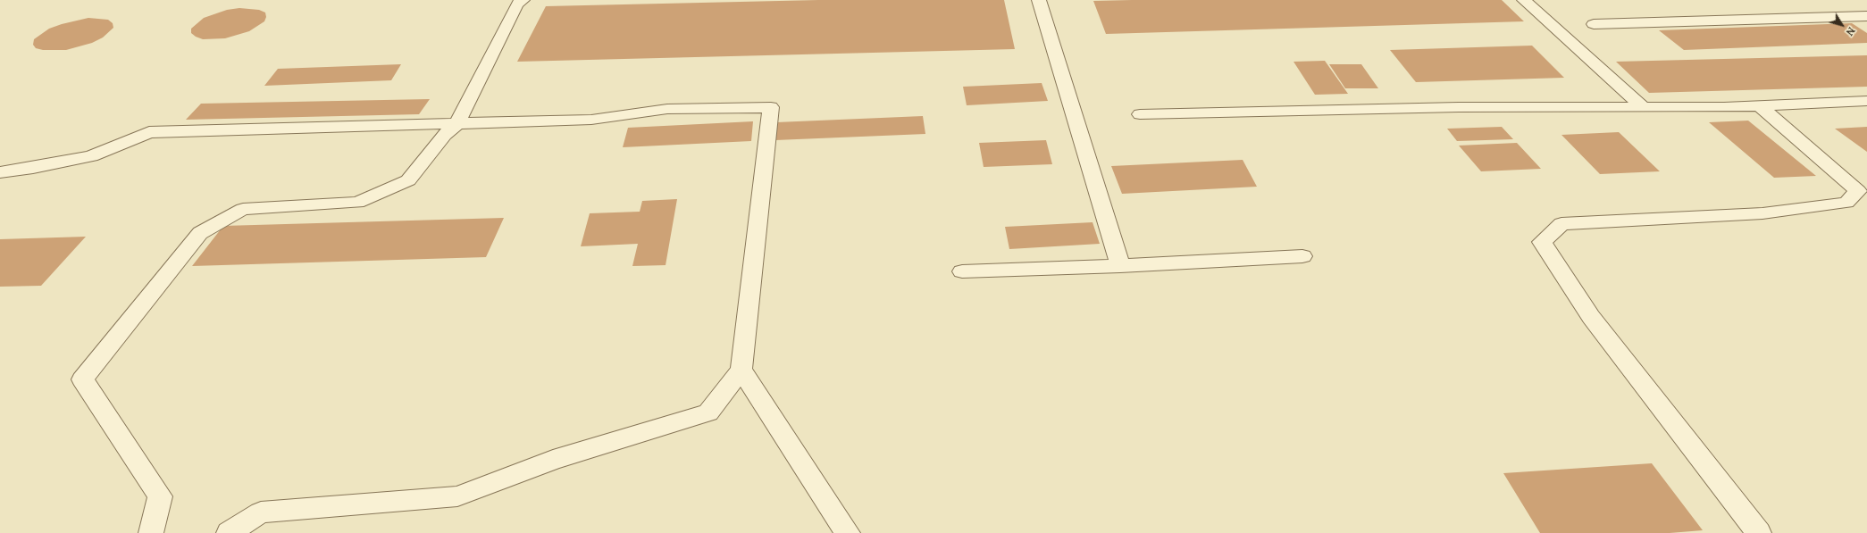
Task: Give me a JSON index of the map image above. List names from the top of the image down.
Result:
{
  "north": "bottom right"
}
